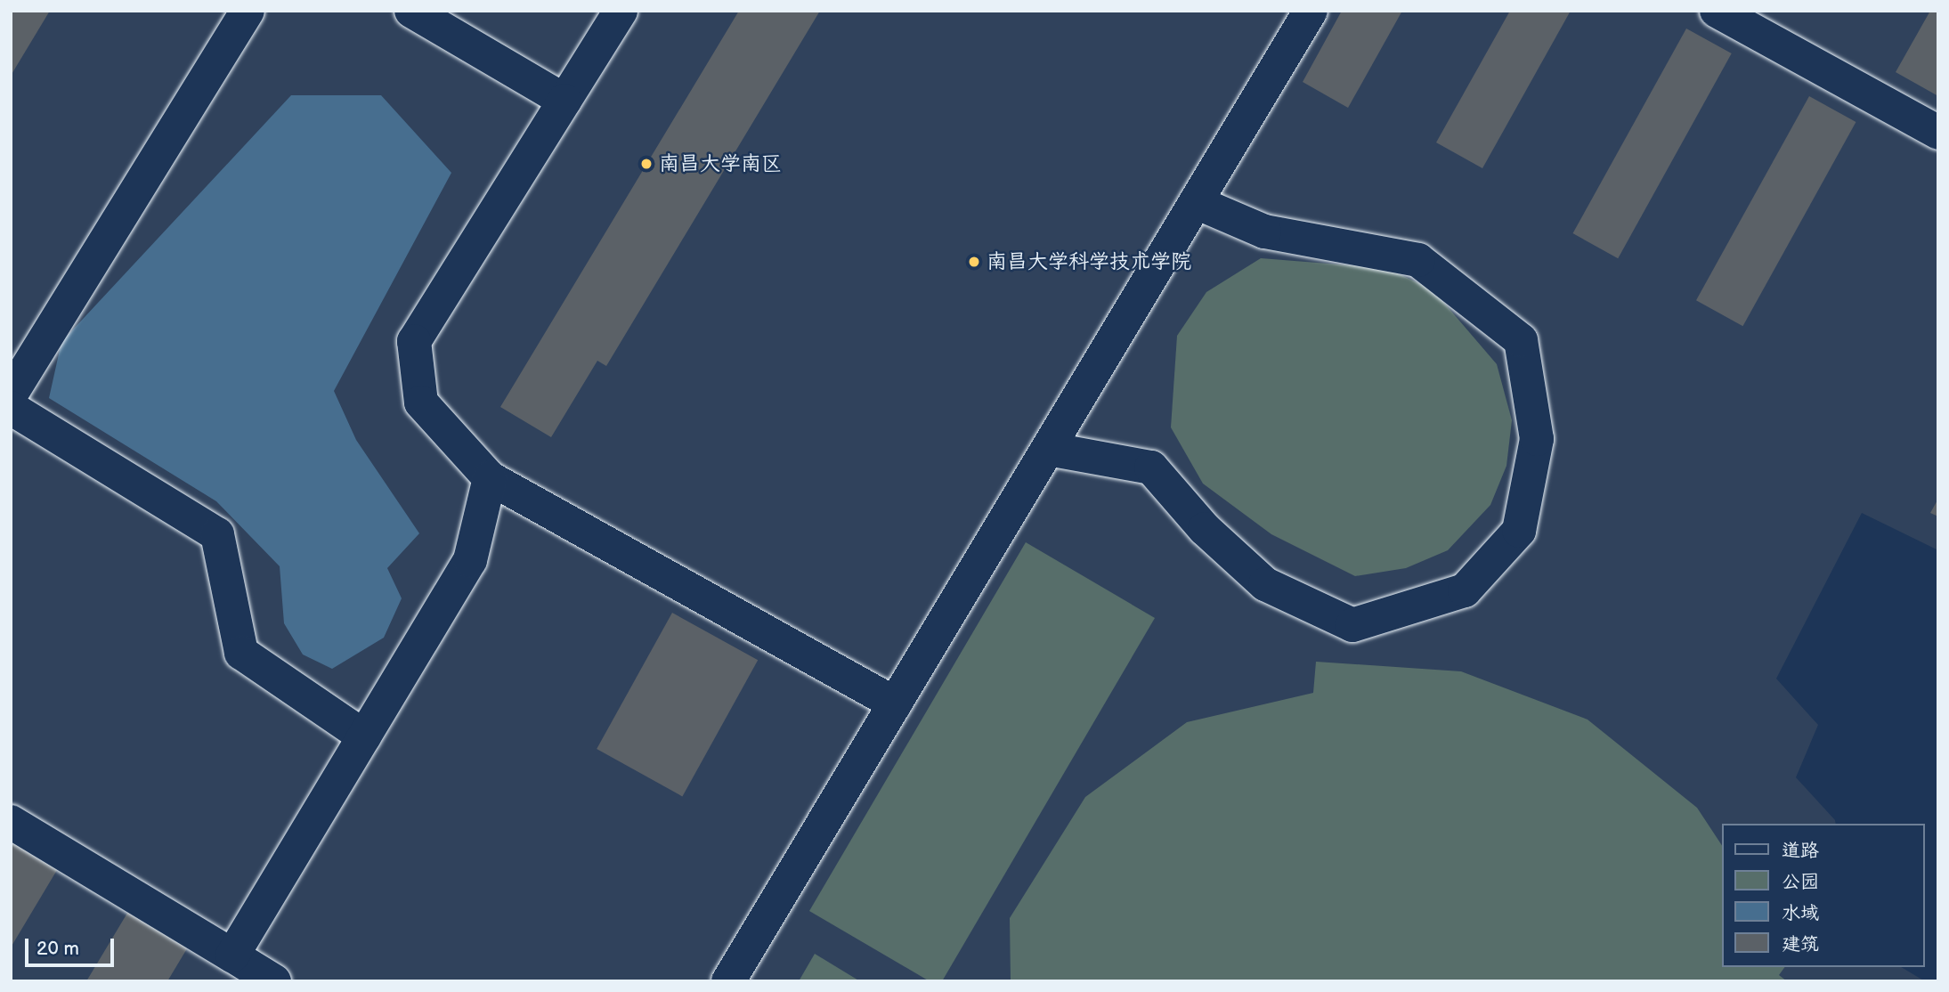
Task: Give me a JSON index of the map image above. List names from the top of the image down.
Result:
{
  "places": ["南昌大学南区", "南昌大学科学技术学院"],
  "legend": [
    "道路",
    "公园",
    "水域",
    "建筑"
  ],
  "scale_bar": "20 m"
}
